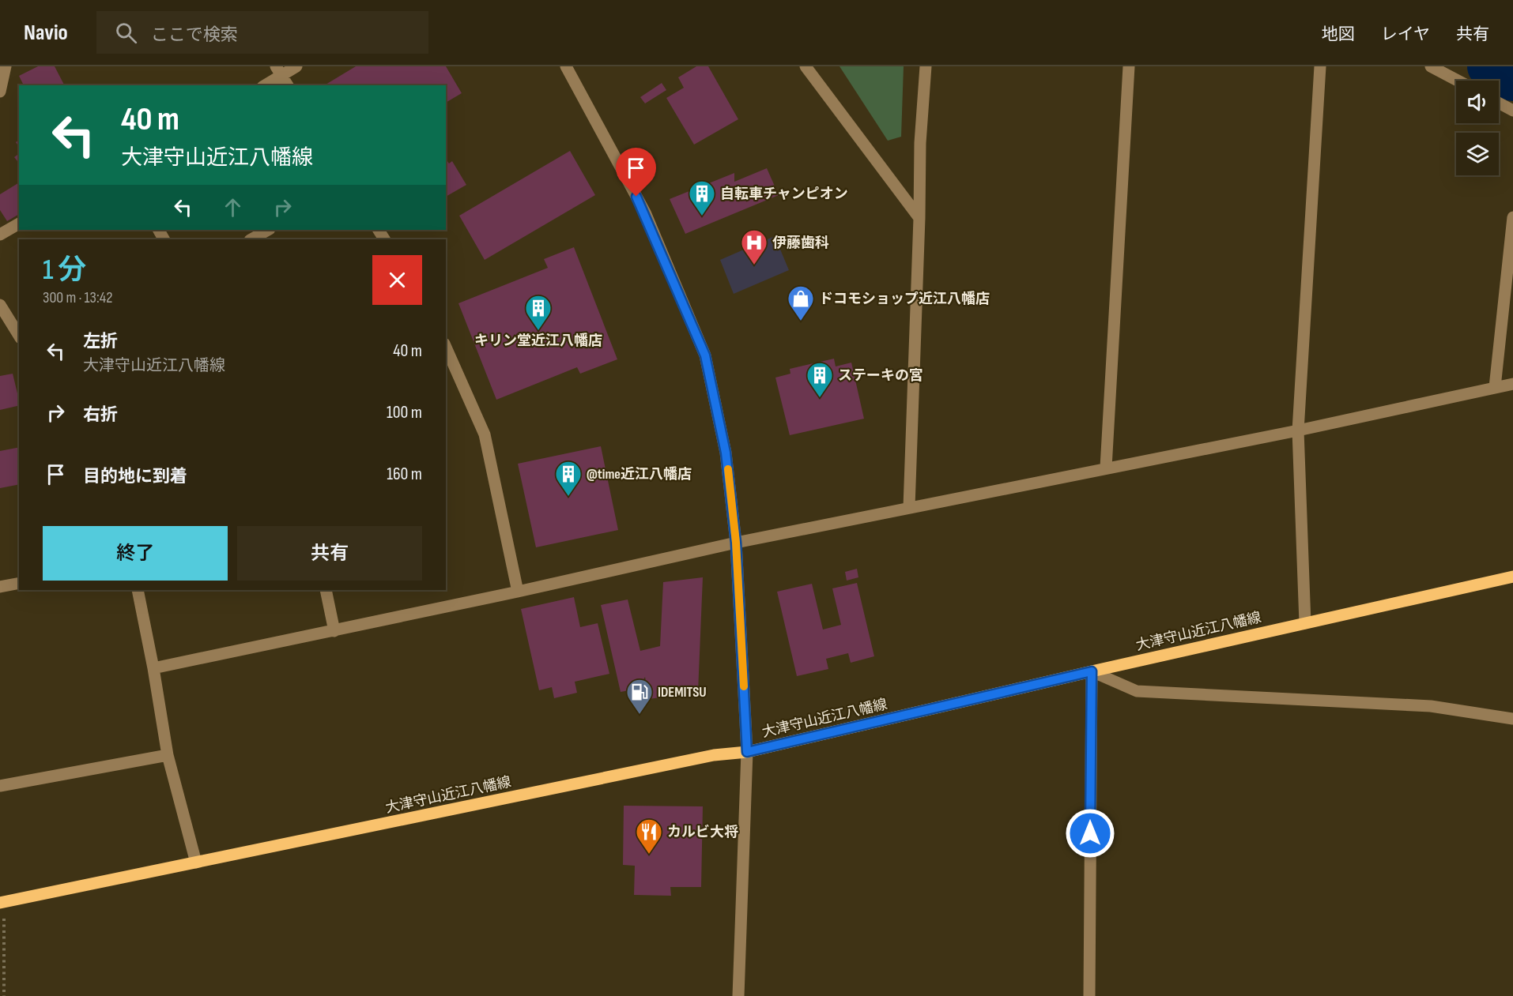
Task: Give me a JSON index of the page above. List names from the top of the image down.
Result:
{
  "streets": {
    "main road": ["大津守山近江八幡線"]
  },
  "places": {
    "building": [
      "自転車チャンピオン",
      "キリン堂近江八幡店",
      "ステーキの宮",
      "@time近江八幡店"
    ],
    "hospital": ["伊藤歯科"],
    "shop": ["ドコモショップ近江八幡店"],
    "fuel station": ["IDEMITSU"],
    "restaurant": ["カルビ大将"]
  },
  "page": {
    "header": "Navio",
    "search": "ここで検索",
    "nav": ["地図", "レイヤ", "共有"],
    "turn": ["40 m", "大津守山近江八幡線"],
    "heading": ["1 分", "300 m · 13:42"],
    "list": [
      {
        "name": "左折",
        "note": "大津守山近江八幡線",
        "value": "40 m"
      },
      {
        "name": "右折",
        "value": "100 m"
      },
      {
        "name": "目的地に到着",
        "value": "160 m"
      }
    ],
    "buttons": ["終了", "共有"]
  }
}
